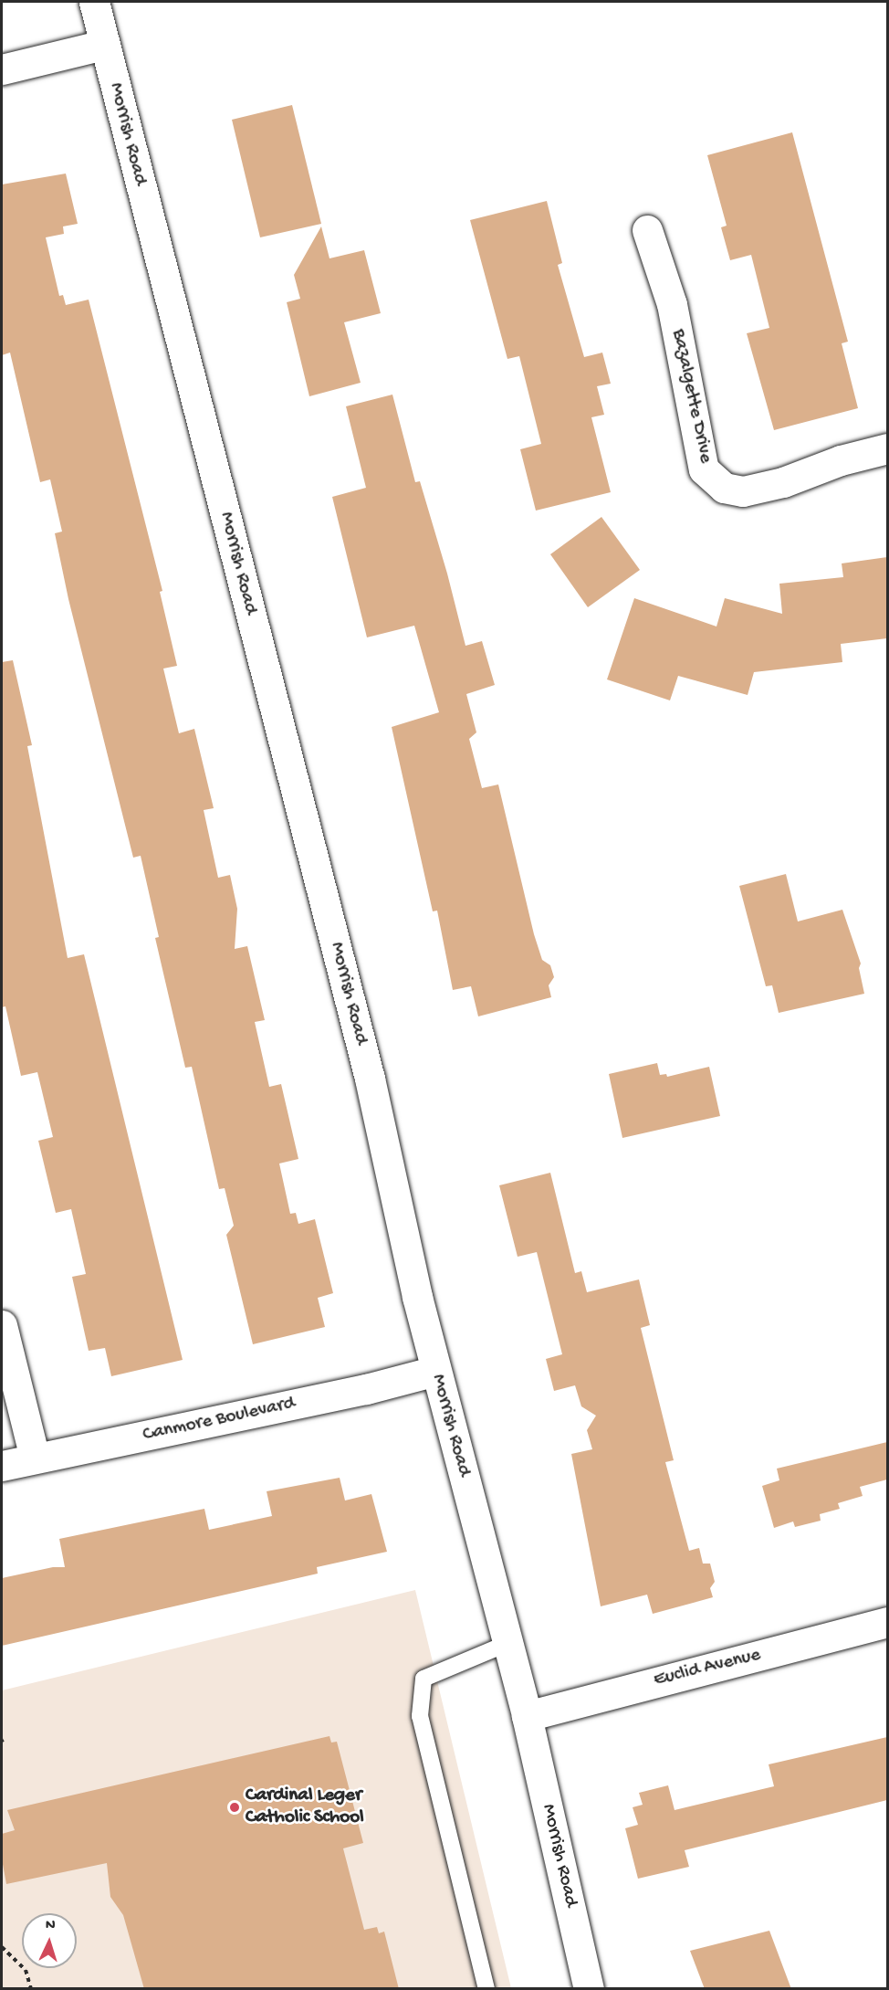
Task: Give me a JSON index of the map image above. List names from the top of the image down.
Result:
{
  "streets": {
    "street": [
      "Morrish Road",
      "Bazalgette Drive",
      "Canmore Boulevard",
      "Euclid Avenue"
    ]
  },
  "crossings": [
    ["Morrish Road", "Canmore Boulevard"],
    ["Morrish Road", "Euclid Avenue"]
  ],
  "places": ["Cardinal Leger Catholic School"],
  "north": "top"
}
